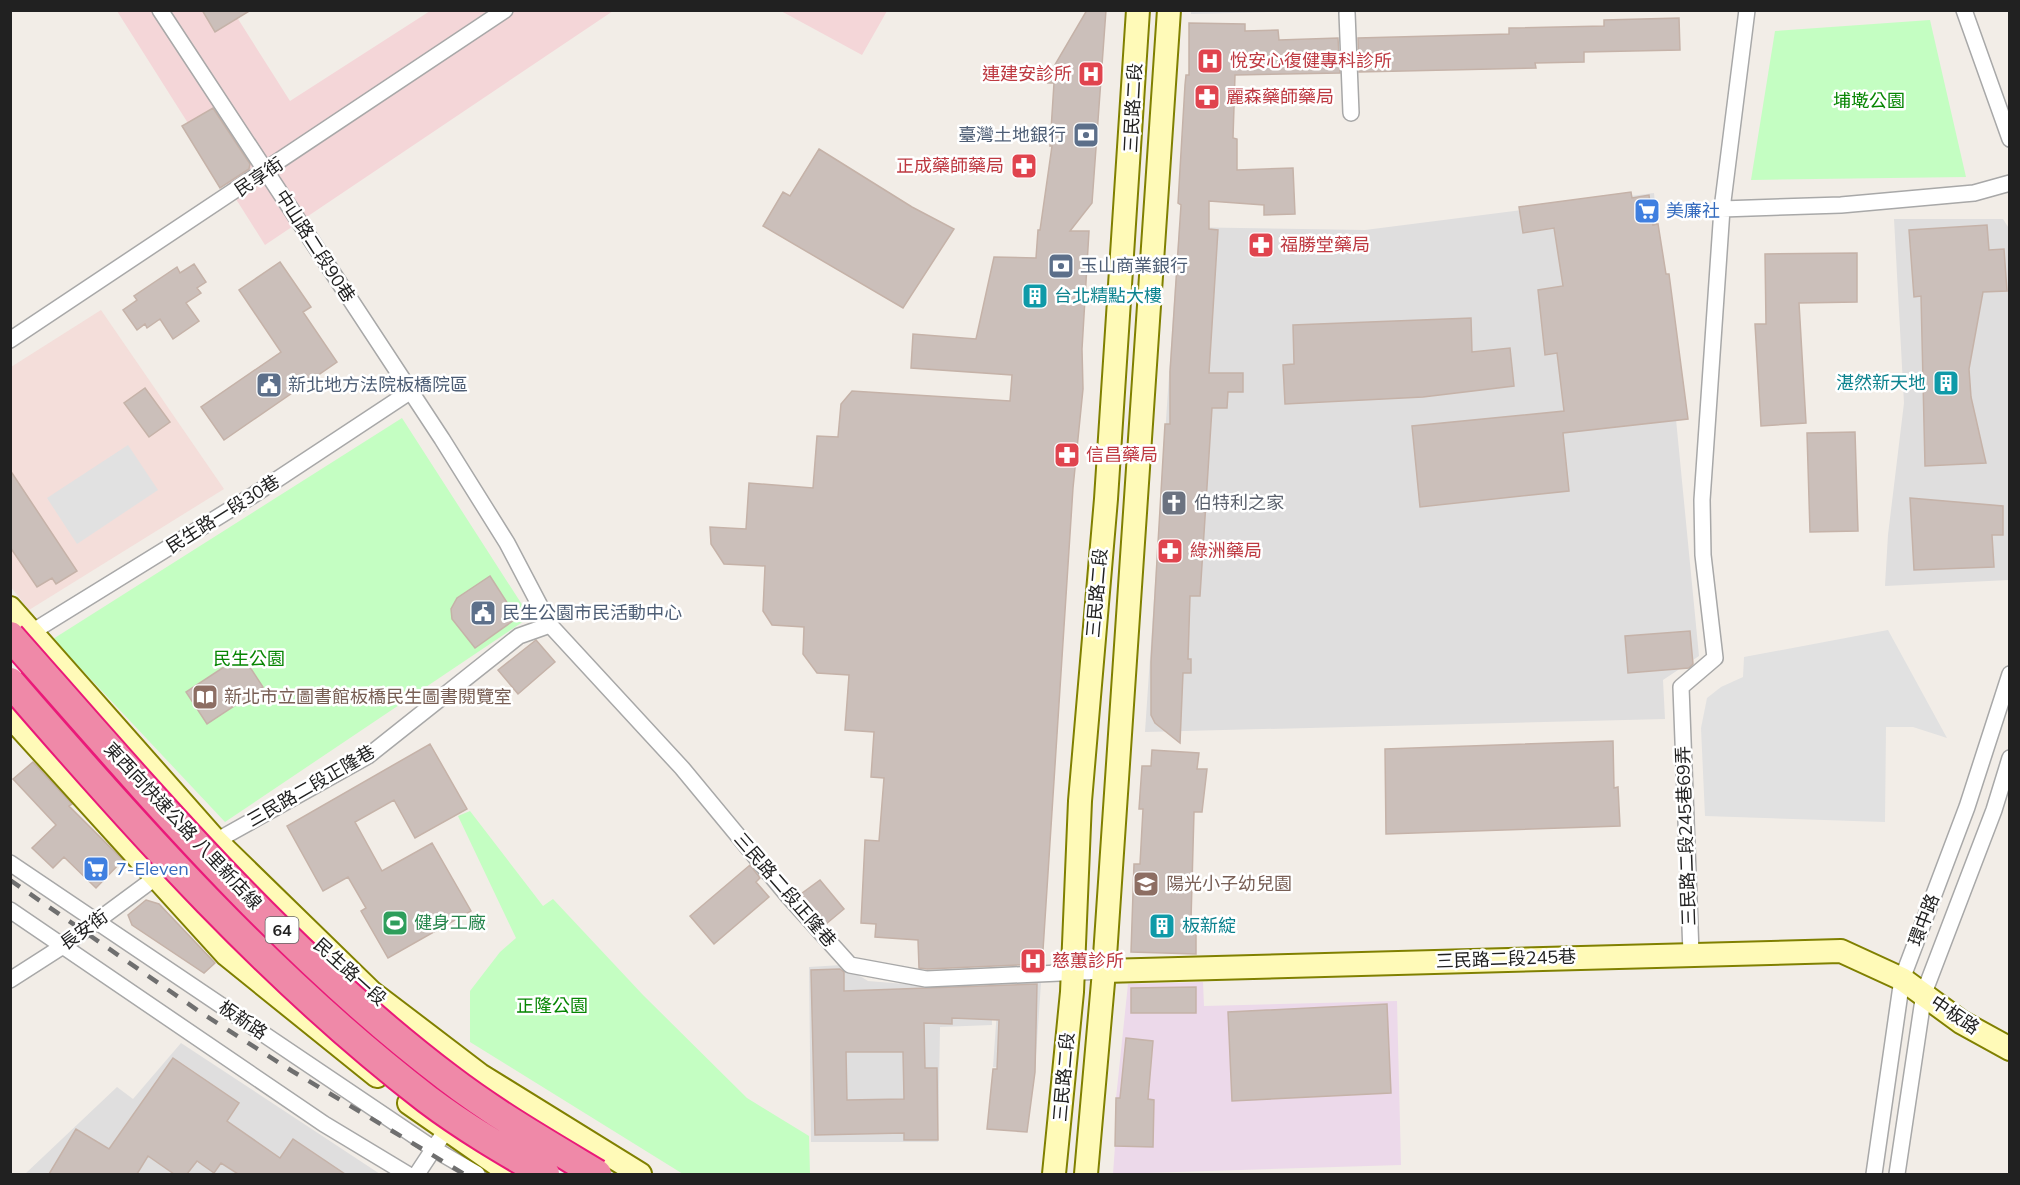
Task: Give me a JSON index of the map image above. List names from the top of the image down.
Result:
{
  "streets": {
    "highway": ["東西向快速公路 八里新店線", "64"],
    "street": [
      "三民路二段",
      "民享街",
      "中山路二段90巷",
      "民生路一段30巷",
      "三民路二段正隆巷",
      "三民路二段245巷69弄",
      "環中路",
      "長安街",
      "三民路二段245巷",
      "民生路一段",
      "中板路",
      "板新路"
    ]
  },
  "crossings": [
    ["三民路二段", "三民路二段正隆巷"],
    ["三民路二段", "三民路二段245巷"],
    ["民享街", "中山路二段90巷"],
    ["中山路二段90巷", "民生路一段30巷"],
    ["中山路二段90巷", "三民路二段正隆巷"],
    ["民生路一段30巷", "三民路二段正隆巷"],
    ["民生路一段30巷", "東西向快速公路 八里新店線"],
    ["民生路一段30巷", "民生路一段"],
    ["三民路二段正隆巷", "長安街"],
    ["三民路二段正隆巷", "三民路二段245巷"],
    ["三民路二段正隆巷", "民生路一段"],
    ["東西向快速公路 八里新店線", "民生路一段"],
    ["三民路二段245巷69弄", "三民路二段245巷"],
    ["環中路", "三民路二段245巷"],
    ["環中路", "中板路"],
    ["長安街", "板新路"],
    ["三民路二段245巷", "中板路"]
  ],
  "parks": ["埔墘公園", "民生公園", "正隆公園"],
  "places": {
    "hospital": ["悅安心復健專科診所", "連建安診所", "慈蕙診所"],
    "pharmacy": [
      "麗森藥師藥局",
      "正成藥師藥局",
      "福勝堂藥局",
      "信昌藥局",
      "綠洲藥局"
    ],
    "bank": ["臺灣土地銀行", "玉山商業銀行"],
    "supermarket": ["美廉社", "7-Eleven"],
    "building": ["台北精點大樓", "湛然新天地", "板新綻"],
    "public building": ["新北地方法院板橋院區", "民生公園市民活動中心"],
    "church": ["伯特利之家"],
    "library": ["新北市立圖書館板橋民生圖書閱覽室"],
    "school or university": ["陽光小子幼兒園"],
    "sports": ["健身工廠"]
  }
}
